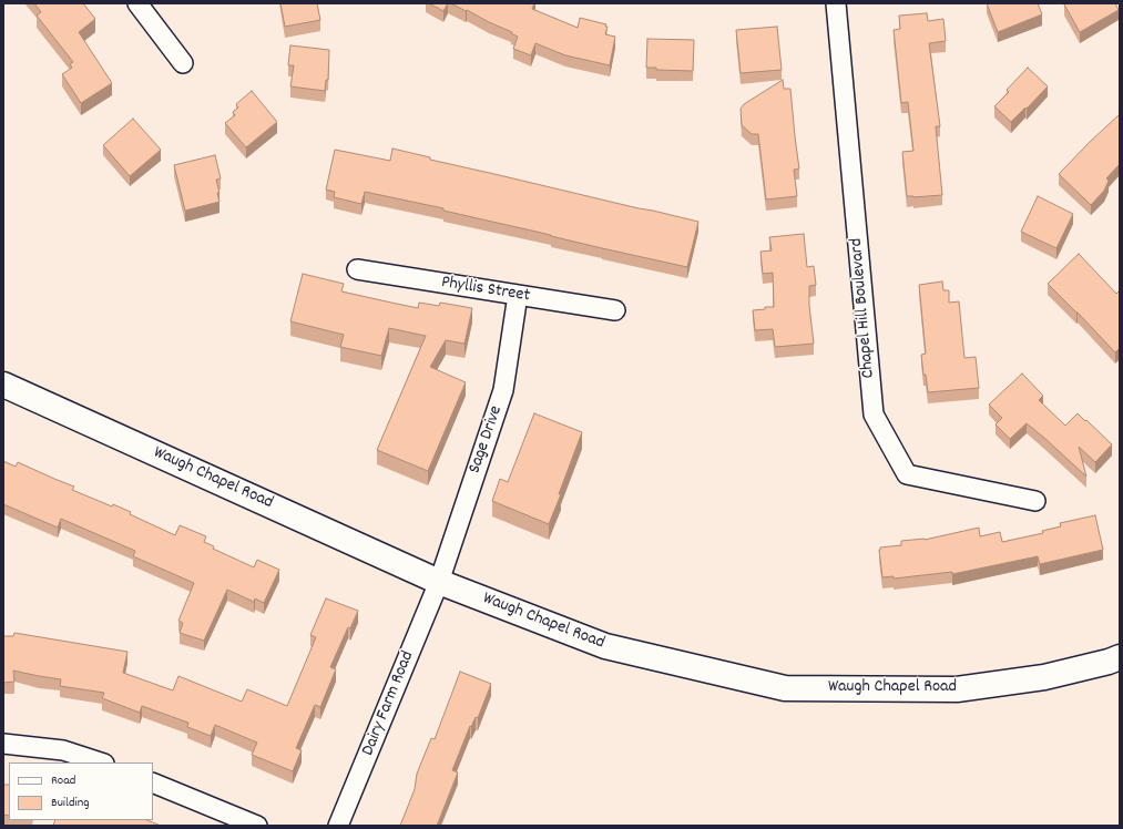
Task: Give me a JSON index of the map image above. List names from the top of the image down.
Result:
{
  "streets": {
    "main road": ["Waugh Chapel Road"],
    "street": [
      "Phyllis Street",
      "Chapel Hill Boulevard",
      "Sage Drive",
      "Dairy Farm Road"
    ]
  },
  "crossings": [
    ["Phyllis Street", "Sage Drive"],
    ["Sage Drive", "Waugh Chapel Road"],
    ["Sage Drive", "Dairy Farm Road"],
    ["Waugh Chapel Road", "Dairy Farm Road"]
  ],
  "legend": ["Road", "Building"]
}
